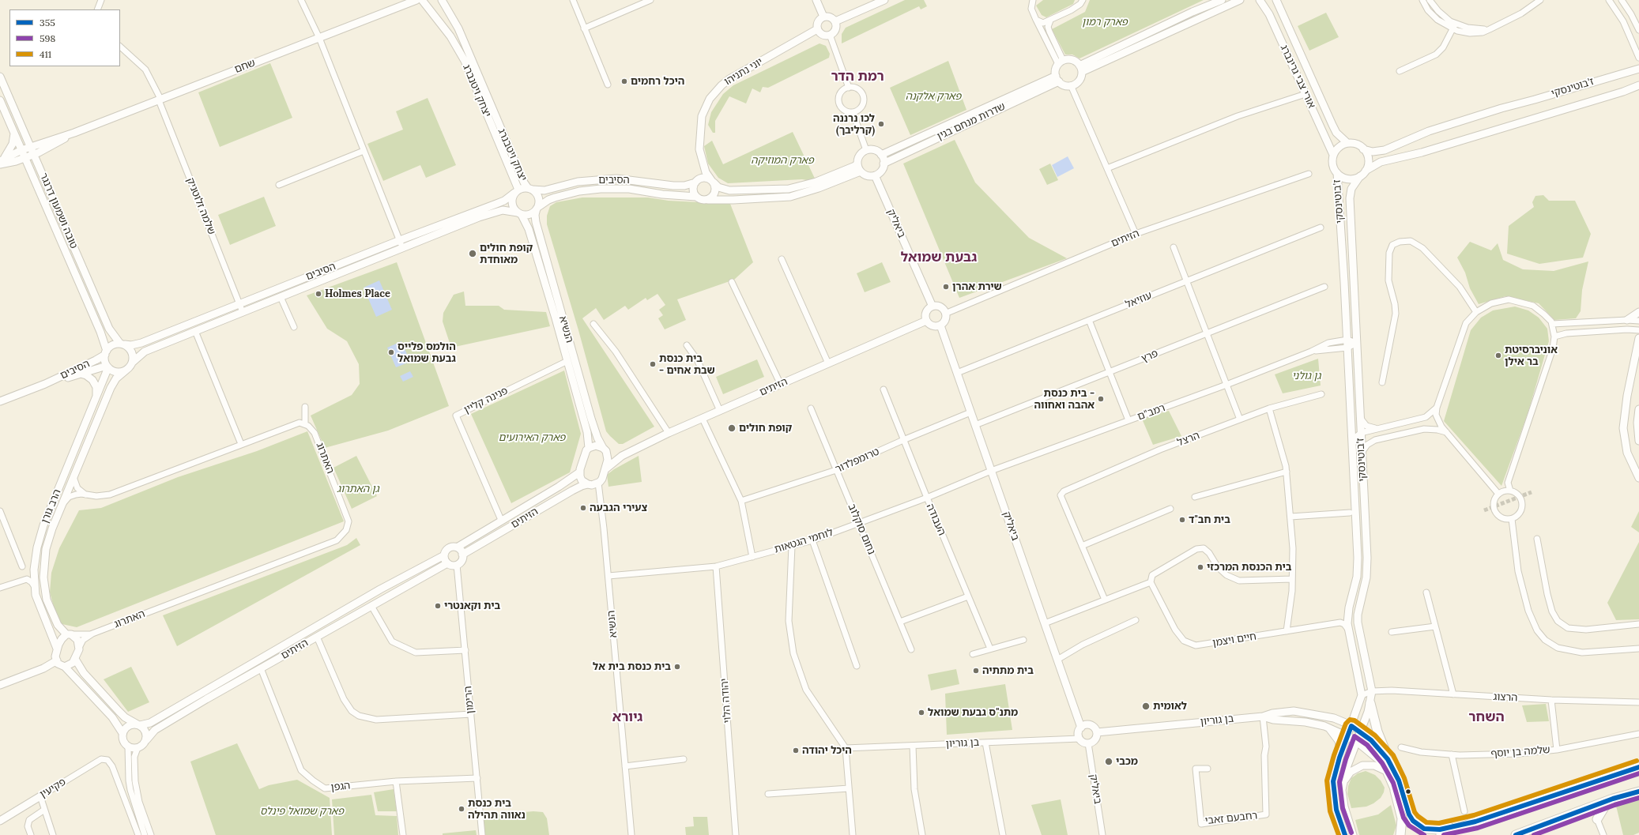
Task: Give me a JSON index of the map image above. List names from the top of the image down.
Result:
{
  "streets": {
    "street": [
      "שחם",
      "יוני נתניהו",
      "אורי צבי גרינברג",
      "ז'בוטינסקי",
      "יצחק ויטנברג",
      "שדרות מנחם בגין",
      "יצחק ויטבנרג",
      "הסיבים",
      "שלמה זלוטניק",
      "טובה ושמעון דרנגר",
      "ביאליק",
      "הזיתים",
      "עוזיאל",
      "הנשיא",
      "פרץ",
      "פנינה קליין",
      "רמב\"ם",
      "הרצל",
      "האתרוג",
      "טרומפלדור",
      "הרב גורן",
      "העבודה",
      "נחום סוקלוב",
      "לוחמי הגטאות",
      "חיים ויצמן",
      "הרצוג",
      "הרימון",
      "יהודה הלוי",
      "בן גוריון",
      "שלמה בן יוסף",
      "הגפן",
      "פקיעין",
      "רחבעם זאבי"
    ]
  },
  "crossings": [
    ["שחם", "שלמה זלוטניק"],
    ["שחם", "טובה ושמעון דרנגר"],
    ["יוני נתניהו", "הסיבים"],
    ["אורי צבי גרינברג", "ז'בוטינסקי"],
    ["ז'בוטינסקי", "רמב\"ם"],
    ["ז'בוטינסקי", "חיים ויצמן"],
    ["ז'בוטינסקי", "הרצוג"],
    ["ז'בוטינסקי", "בן גוריון"],
    ["יצחק ויטנברג", "יצחק ויטבנרג"],
    ["יצחק ויטנברג", "הסיבים"],
    ["יצחק ויטנברג", "הנשיא"],
    ["שדרות מנחם בגין", "ביאליק"],
    ["יצחק ויטבנרג", "הסיבים"],
    ["יצחק ויטבנרג", "הנשיא"],
    ["הסיבים", "שלמה זלוטניק"],
    ["הסיבים", "טובה ושמעון דרנגר"],
    ["הסיבים", "הנשיא"],
    ["הסיבים", "הרב גורן"],
    ["טובה ושמעון דרנגר", "הרב גורן"],
    ["ביאליק", "הזיתים"],
    ["ביאליק", "עוזיאל"],
    ["ביאליק", "פרץ"],
    ["ביאליק", "רמב\"ם"],
    ["ביאליק", "טרומפלדור"],
    ["ביאליק", "לוחמי הגטאות"],
    ["ביאליק", "בן גוריון"],
    ["הזיתים", "הנשיא"],
    ["הזיתים", "פנינה קליין"],
    ["הזיתים", "הרימון"],
    ["הזיתים", "הגפן"],
    ["הנשיא", "פנינה קליין"],
    ["הנשיא", "לוחמי הגטאות"],
    ["רמב\"ם", "לוחמי הגטאות"],
    ["האתרוג", "הרב גורן"],
    ["טרומפלדור", "העבודה"],
    ["טרומפלדור", "נחום סוקלוב"],
    ["העבודה", "לוחמי הגטאות"],
    ["נחום סוקלוב", "לוחמי הגטאות"],
    ["לוחמי הגטאות", "יהודה הלוי"],
    ["הרימון", "הגפן"],
    ["בן גוריון", "רחבעם זאבי"]
  ],
  "districts": [
    "רמת הדר",
    "גבעת שמואל",
    "גיורא",
    "השחר"
  ],
  "parks": [
    "פארק רמון",
    "פארק אלקנה",
    "פארק המוזיקה",
    "גן גולני",
    "פארק האירועים",
    "גן האתרוג",
    "פארק שמואל פינלס"
  ],
  "places": [
    "היכל רחמים",
    "לכו נרננה (קרליבך)",
    "קופת חולים מאוחדת",
    "שירת אהרן",
    "Holmes Place",
    "הולמס פלייס גבעת שמואל",
    "אוניברסיטת בר אילן",
    "בית כנסת - שבת אחים",
    "בית כנסת - אהבה ואחווה",
    "קופת חולים",
    "צעירי הגבעה",
    "בית חב\"ד",
    "בית הכנסת המרכזי",
    "בית וקאנטרי",
    "בית כנסת בית אל",
    "בית מתתיה",
    "לאומית",
    "מתנ\"ס גבעת שמואל",
    "היכל יהודה",
    "מכבי",
    "בית כנסת נאווה תהילה"
  ],
  "lines": ["transit line 411", "transit line 355", "transit line 598"],
  "legend": ["355", "598", "411"]
}
